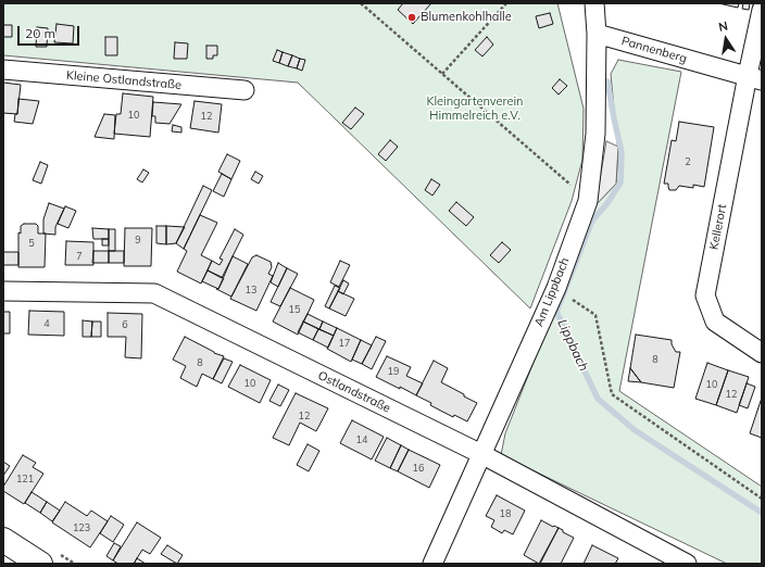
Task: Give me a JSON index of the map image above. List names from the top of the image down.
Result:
{
  "streets": {
    "street": [
      "Pannenberg",
      "Kleine Ostlandstraße",
      "Kellerort",
      "Am Lippbach",
      "Ostlandstraße"
    ]
  },
  "crossings": [
    ["Pannenberg", "Kellerort"],
    ["Pannenberg", "Am Lippbach"],
    ["Am Lippbach", "Ostlandstraße"]
  ],
  "water": ["Lippbach"],
  "parks": ["Kleingartenverein Himmelreich e.V."],
  "places": ["Blumenkohlhalle"],
  "house_numbers": [
    "10",
    "12",
    "2",
    "9",
    "5",
    "7",
    "13",
    "15",
    "4",
    "6",
    "17",
    "8",
    "8",
    "19",
    "10",
    "10",
    "12",
    "12",
    "14",
    "16",
    "121",
    "18",
    "123"
  ],
  "scale_bar": "20 m",
  "north": "top"
}
